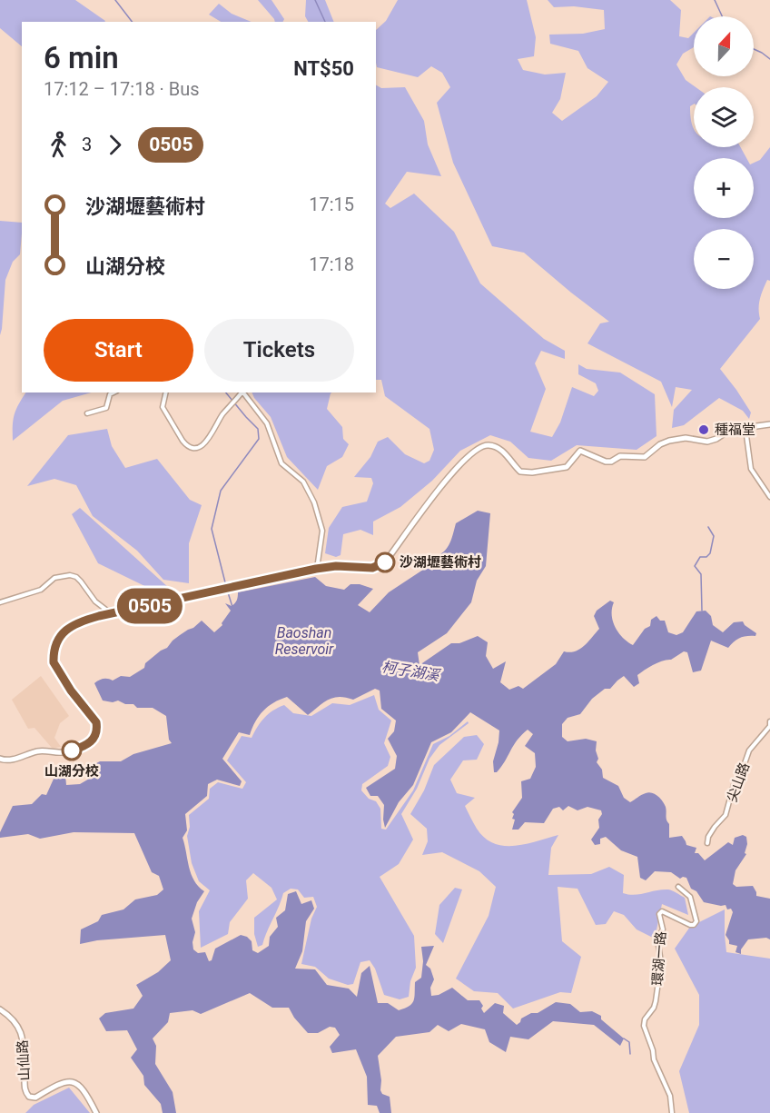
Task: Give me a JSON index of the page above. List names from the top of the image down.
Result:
{
  "streets": {
    "street": ["尖山路", "環湖一路", "山仙路"]
  },
  "water": ["Baoshan Reservoir", "柯子湖溪"],
  "places": ["種福堂", "沙湖壢藝術村", "山湖分校"],
  "lines": ["bus line 0505"],
  "north": "top",
  "page": {
    "on_map": "0505",
    "map_buttons": ["+", "−"],
    "heading": ["6 min", "17:12 – 17:18 · Bus", "NT$50"],
    "legs": ["3", "0505"],
    "list": [
      {
        "name": "沙湖壢藝術村",
        "value": "17:15"
      },
      {
        "name": "山湖分校",
        "value": "17:18"
      }
    ],
    "buttons": ["Start", "Tickets"]
  }
}
